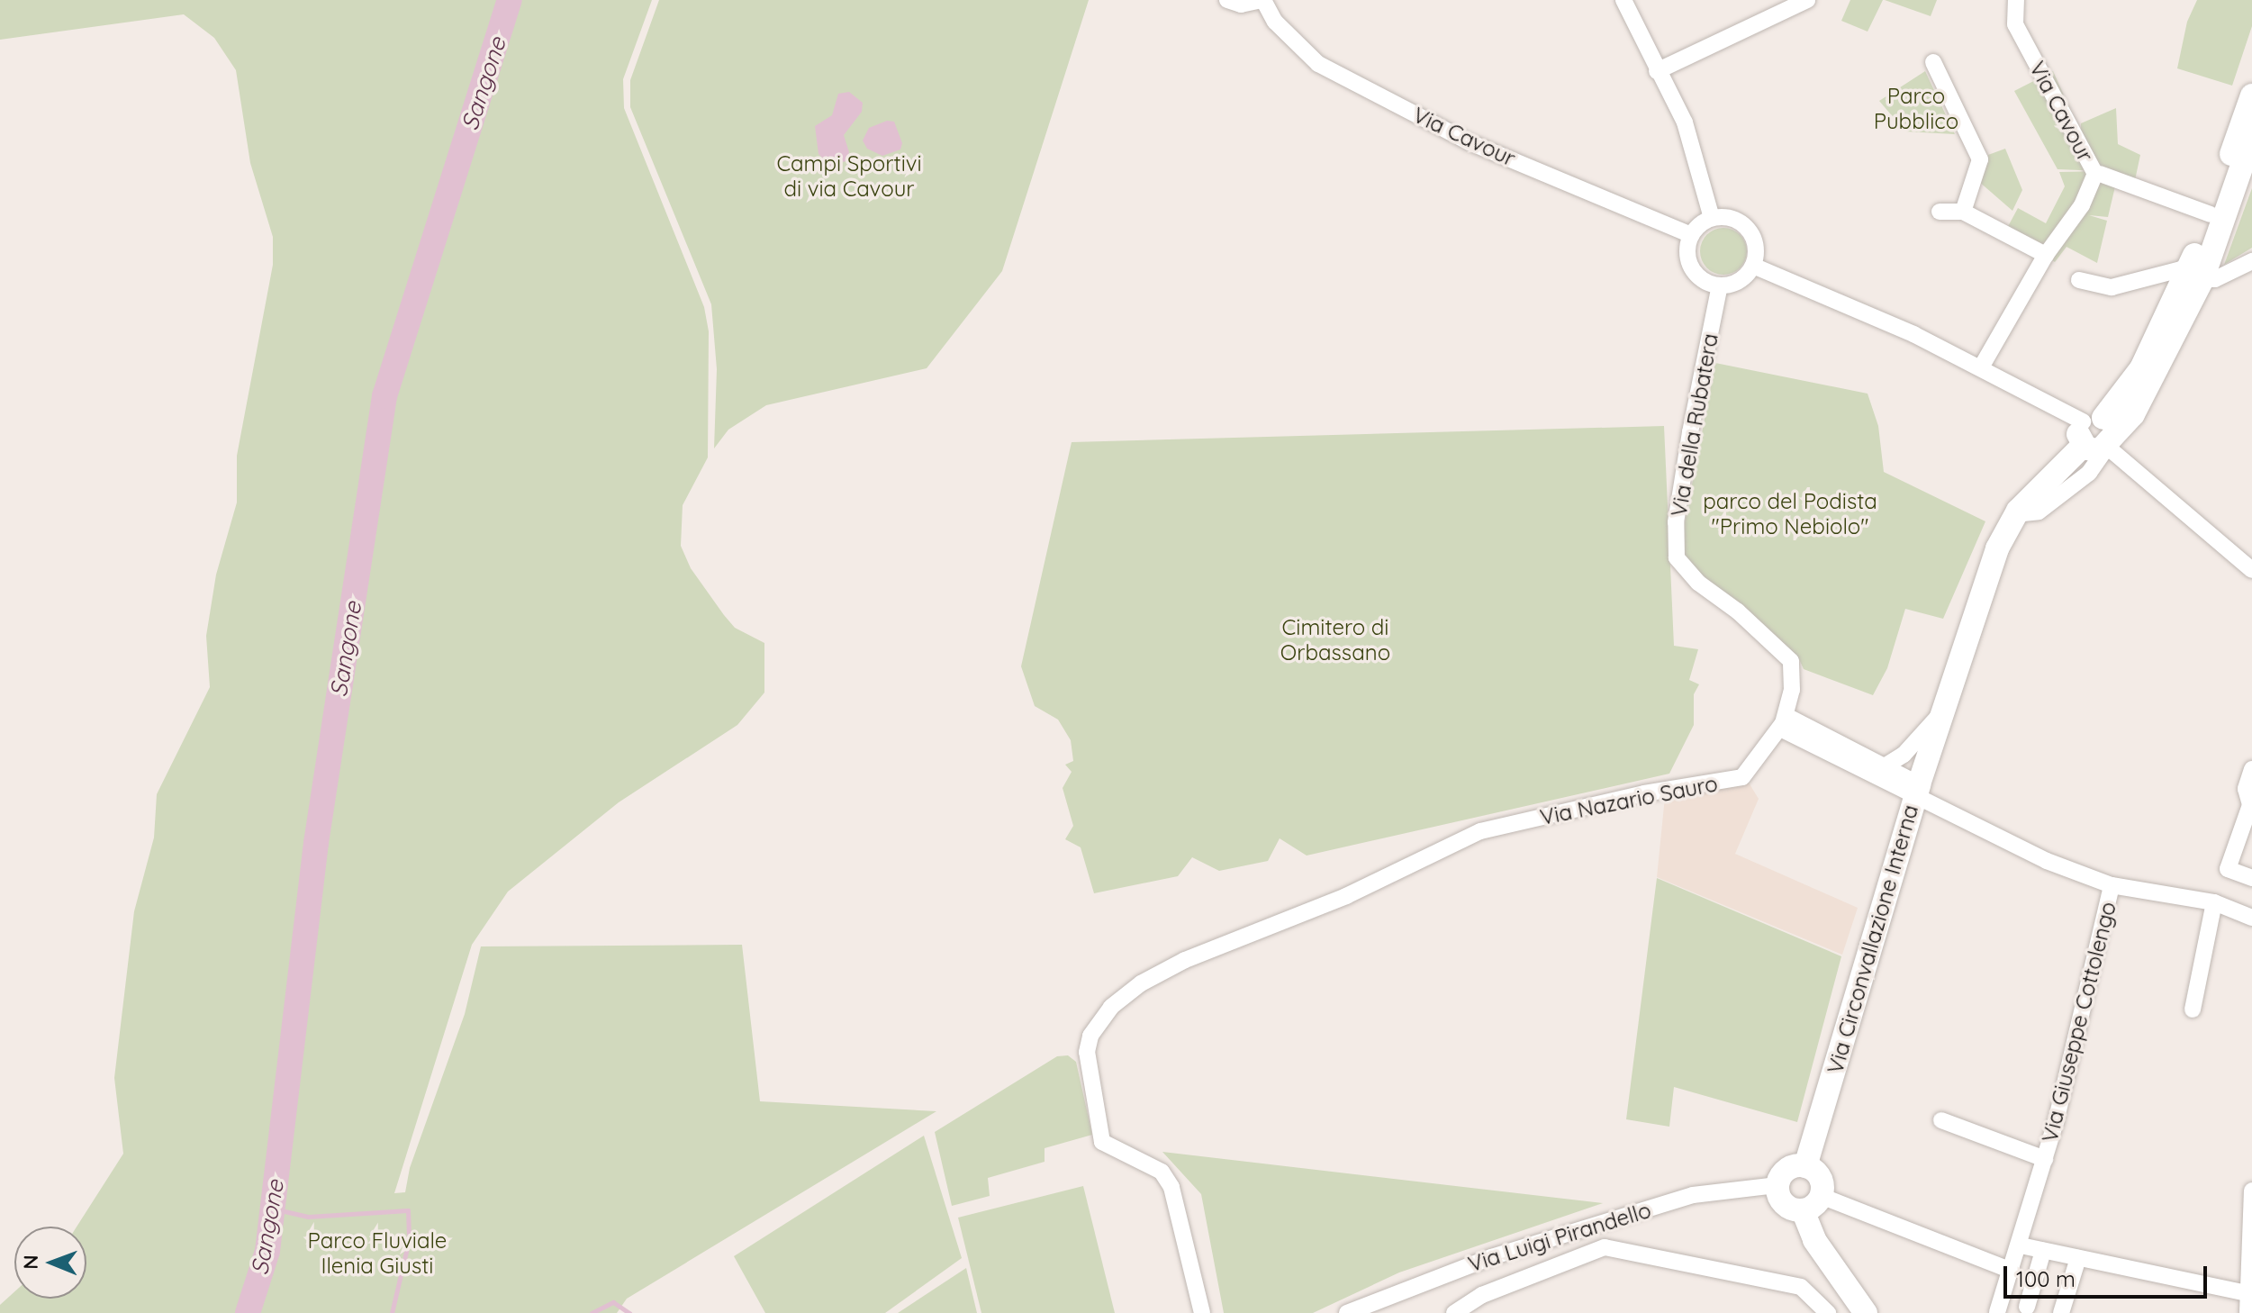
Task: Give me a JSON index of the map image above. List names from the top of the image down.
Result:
{
  "streets": {
    "street": [
      "Via Cavour",
      "Via della Rubatera",
      "Via Nazario Sauro",
      "Via Circonvallazione Interna",
      "Via Giuseppe Cottolengo",
      "Via Luigi Pirandello"
    ]
  },
  "crossings": [
    ["Via Cavour", "Via della Rubatera"],
    ["Via della Rubatera", "Via Nazario Sauro"],
    ["Via Circonvallazione Interna", "Via Luigi Pirandello"]
  ],
  "water": ["Sangone"],
  "parks": [
    "Parco Pubblico",
    "Campi Sportivi di via Cavour",
    "parco del Podista \"Primo Nebiolo\"",
    "Cimitero di Orbassano",
    "Parco Fluviale Ilenia Giusti"
  ],
  "scale_bar": "100 m",
  "north": "left"
}
